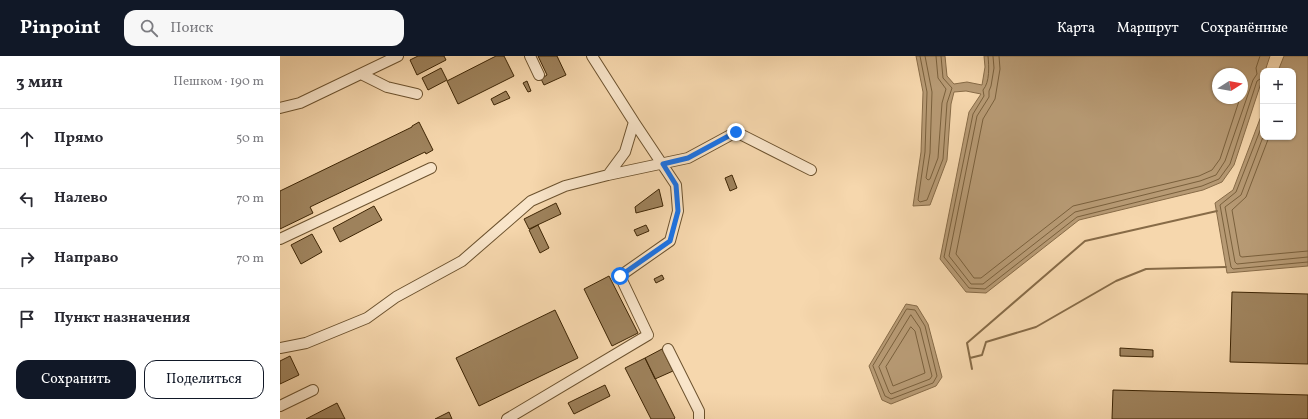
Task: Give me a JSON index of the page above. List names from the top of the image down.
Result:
{
  "north": "right",
  "page": {
    "header": "Pinpoint",
    "search": "Поиск",
    "nav": ["Карта", "Маршрут", "Сохранённые"],
    "heading": ["3 мин", "Пешком · 190 m"],
    "map_buttons": ["+", "−"],
    "list": [
      ["Прямо", "50 m"],
      ["Налево", "70 m"],
      ["Направо", "70 m"],
      "Пункт назначения"
    ],
    "buttons": ["Сохранить", "Поделиться"]
  }
}
